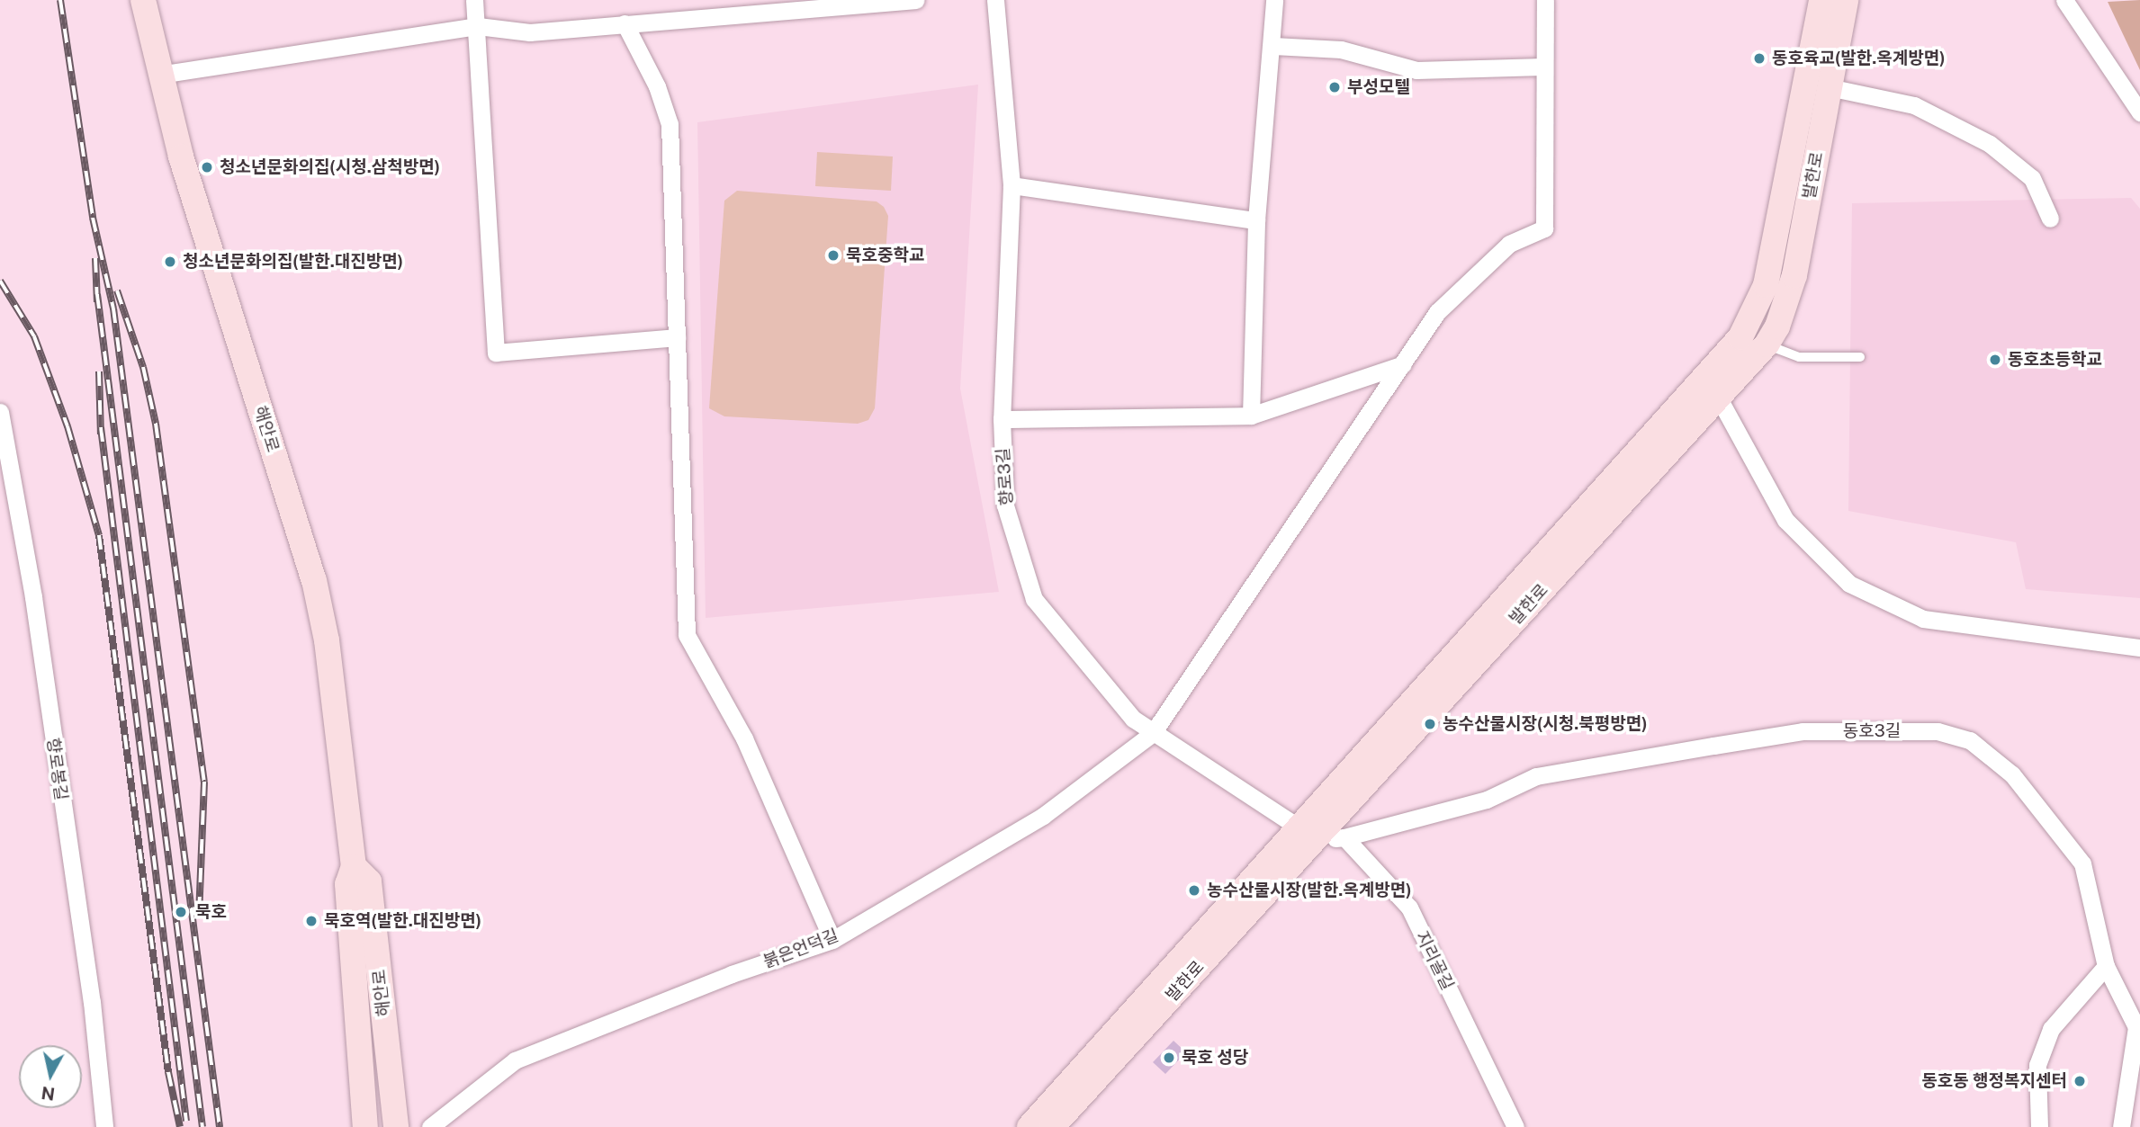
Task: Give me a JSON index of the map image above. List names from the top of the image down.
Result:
{
  "streets": {
    "street": [
      "발한로",
      "해안로",
      "향로3길",
      "동호3길",
      "향로봉길",
      "붉은언덕길",
      "지리골길"
    ]
  },
  "crossings": [
    ["발한로", "향로3길"],
    ["향로3길", "붉은언덕길"],
    ["동호3길", "지리골길"]
  ],
  "places": [
    "동호육교(발한.옥계방면)",
    "부성모텔",
    "청소년문화의집(시청.삼척방면)",
    "묵호중학교",
    "청소년문화의집(발한.대진방면)",
    "동호초등학교",
    "농수산물시장(시청.북평방면)",
    "농수산물시장(발한.옥계방면)",
    "묵호",
    "묵호역(발한.대진방면)",
    "묵호 성당",
    "동호동 행정복지센터"
  ],
  "north": "bottom"
}
